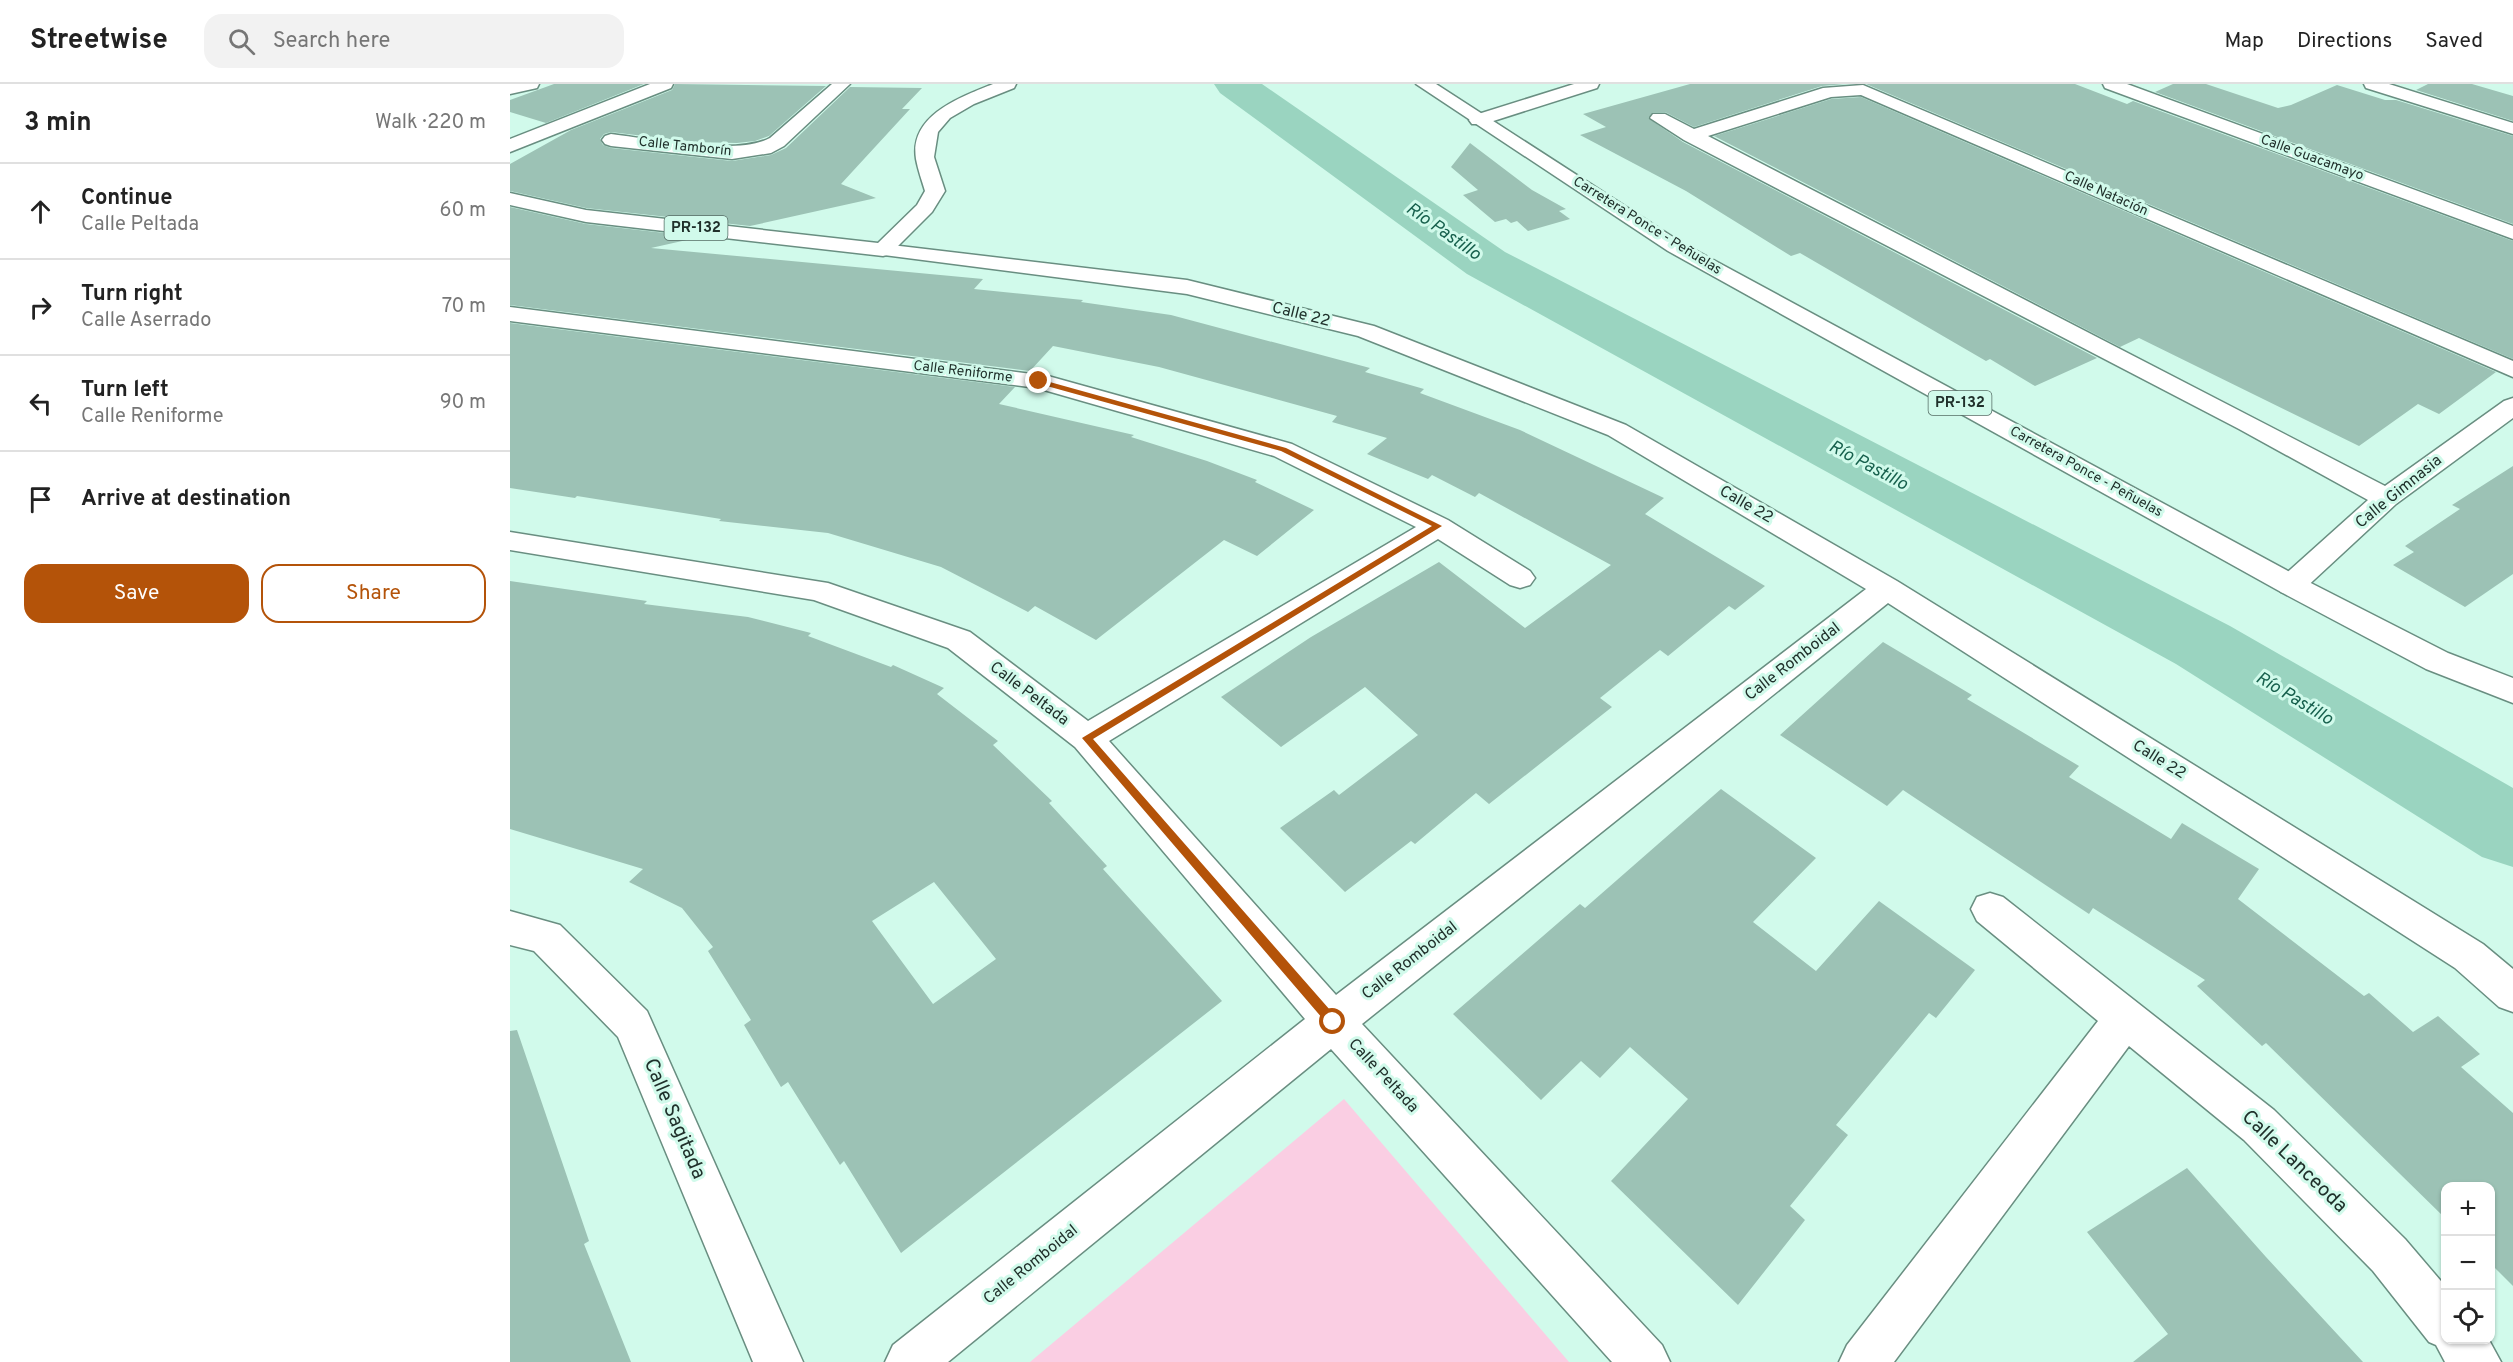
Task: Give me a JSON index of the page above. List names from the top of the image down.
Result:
{
  "streets": {
    "street": [
      "Calle Tamborín",
      "Calle Guacamayo",
      "Calle Natación",
      "Carretera Ponce - Peñuelas",
      "PR-132",
      "Calle 22",
      "Calle Reniforme",
      "Calle Gimnasia",
      "Calle Romboidal",
      "Calle Peltada",
      "Calle Sagitada",
      "Calle Lanceoda"
    ]
  },
  "crossings": [
    ["Carretera Ponce - Peñuelas", "Calle Gimnasia"],
    ["PR-132", "Calle 22"],
    ["Calle 22", "Calle Romboidal"],
    ["Calle Romboidal", "Calle Peltada"]
  ],
  "water": ["Río Pastillo"],
  "page": {
    "header": "Streetwise",
    "search": "Search here",
    "nav": ["Map", "Directions", "Saved"],
    "heading": ["3 min", "Walk · 220 m"],
    "list": [
      ["Continue", "Calle Peltada", "60 m"],
      ["Turn right", "Calle Aserrado", "70 m"],
      ["Turn left", "Calle Reniforme", "90 m"],
      "Arrive at destination"
    ],
    "buttons": ["Save", "Share"],
    "map_buttons": ["+", "−"]
  }
}
